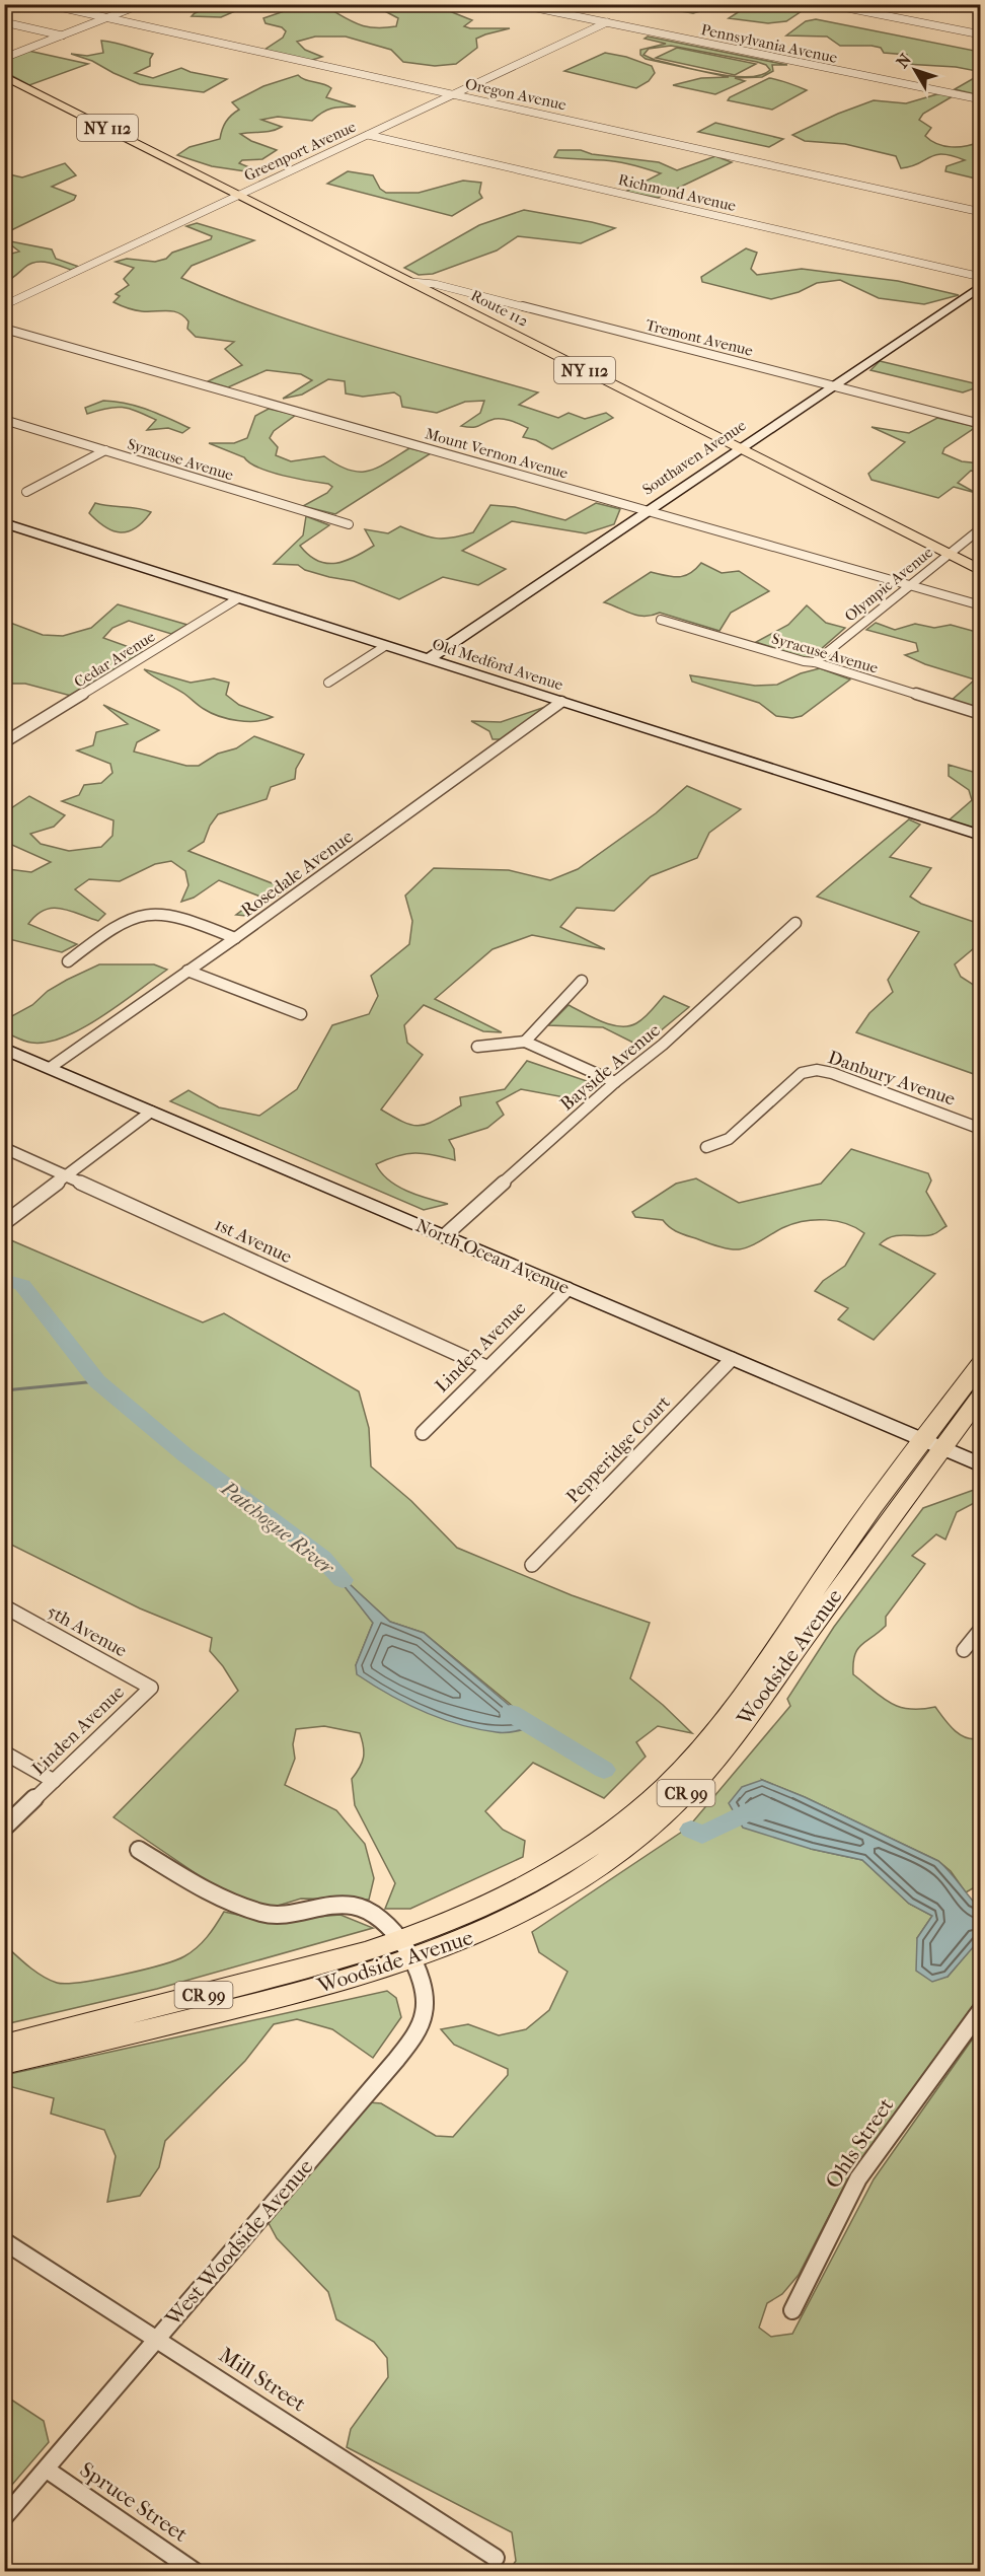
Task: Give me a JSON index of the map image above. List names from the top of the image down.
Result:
{
  "streets": {
    "main road": [
      "NY 112",
      "Route 112",
      "Woodside Avenue",
      "CR 99"
    ],
    "street": [
      "Pennsylvania Avenue",
      "Oregon Avenue",
      "Greenport Avenue",
      "Richmond Avenue",
      "Tremont Avenue",
      "Mount Vernon Avenue",
      "Southaven Avenue",
      "Syracuse Avenue",
      "Olympic Avenue",
      "Cedar Avenue",
      "Old Medford Avenue",
      "Rosedale Avenue",
      "Bayside Avenue",
      "Danbury Avenue",
      "1st Avenue",
      "North Ocean Avenue",
      "Linden Avenue",
      "Pepperidge Court",
      "5th Avenue",
      "Ohls Street",
      "West Woodside Avenue",
      "Mill Street",
      "Spruce Street"
    ]
  },
  "crossings": [
    ["Pennsylvania Avenue", "Greenport Avenue"],
    ["Oregon Avenue", "Greenport Avenue"],
    ["Greenport Avenue", "Richmond Avenue"],
    ["Greenport Avenue", "Route 112"],
    ["Route 112", "Tremont Avenue"],
    ["Route 112", "Southaven Avenue"],
    ["Route 112", "Olympic Avenue"],
    ["Tremont Avenue", "Southaven Avenue"],
    ["Mount Vernon Avenue", "Southaven Avenue"],
    ["Mount Vernon Avenue", "Olympic Avenue"],
    ["Southaven Avenue", "Old Medford Avenue"],
    ["Syracuse Avenue", "Olympic Avenue"],
    ["Cedar Avenue", "Old Medford Avenue"],
    ["Old Medford Avenue", "Rosedale Avenue"],
    ["Rosedale Avenue", "North Ocean Avenue"],
    ["Bayside Avenue", "North Ocean Avenue"],
    ["1st Avenue", "Linden Avenue"],
    ["North Ocean Avenue", "Linden Avenue"],
    ["North Ocean Avenue", "Pepperidge Court"],
    ["North Ocean Avenue", "Woodside Avenue"],
    ["North Ocean Avenue", "CR 99"],
    ["Linden Avenue", "5th Avenue"],
    ["Woodside Avenue", "CR 99"],
    ["Woodside Avenue", "West Woodside Avenue"],
    ["West Woodside Avenue", "Mill Street"],
    ["West Woodside Avenue", "Spruce Street"]
  ],
  "water": ["Patchogue River"],
  "north": "top left"
}
